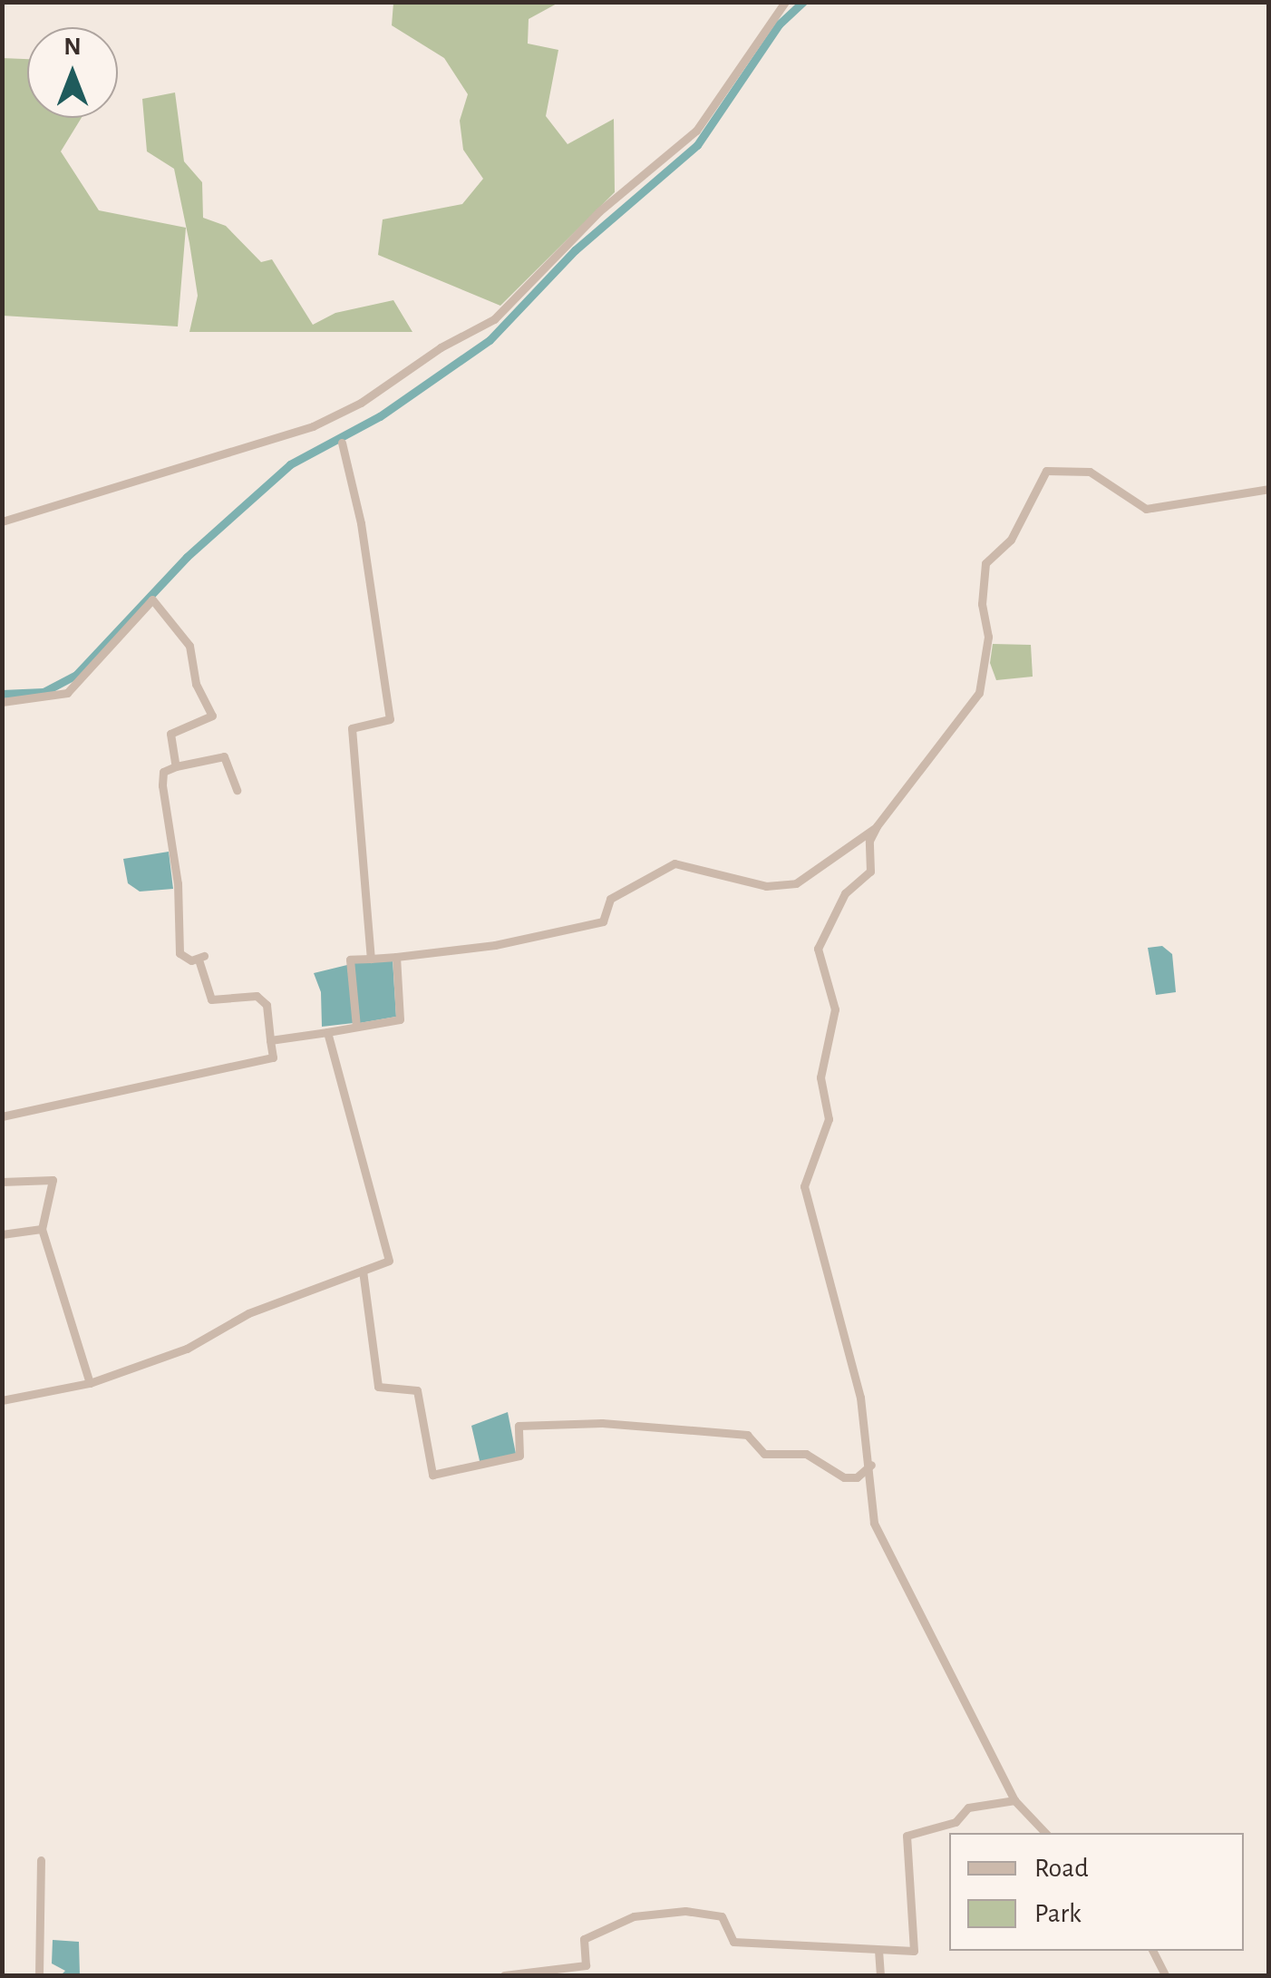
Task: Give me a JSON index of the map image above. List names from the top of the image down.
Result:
{
  "legend": ["Road", "Park"],
  "north": "top"
}
